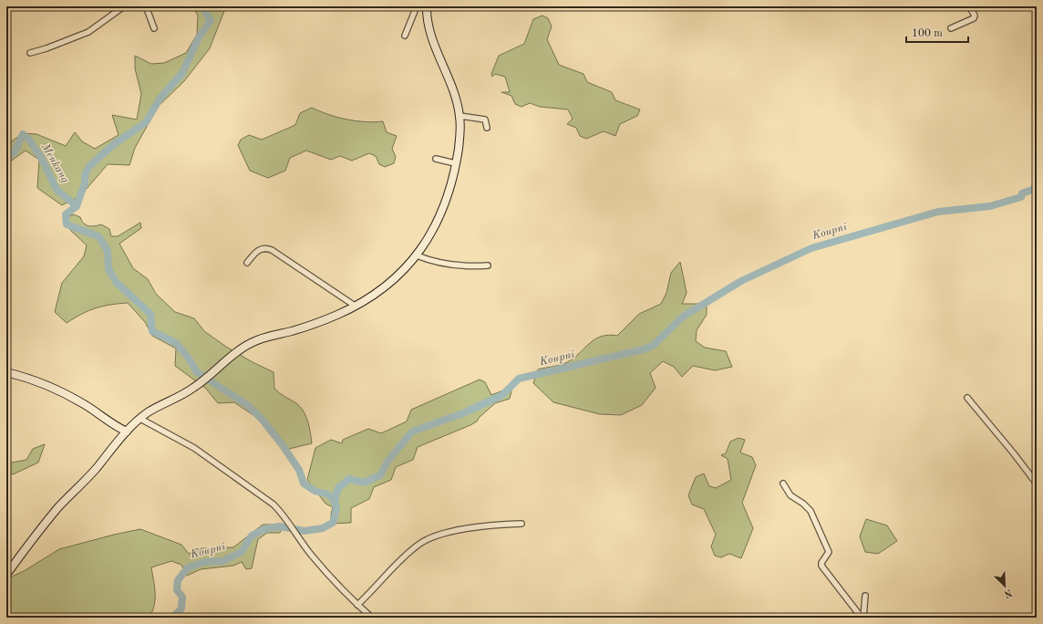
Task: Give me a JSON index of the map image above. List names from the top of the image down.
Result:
{
  "water": ["Menkang", "Koupni"],
  "scale_bar": "100 m",
  "north": "bottom right"
}
